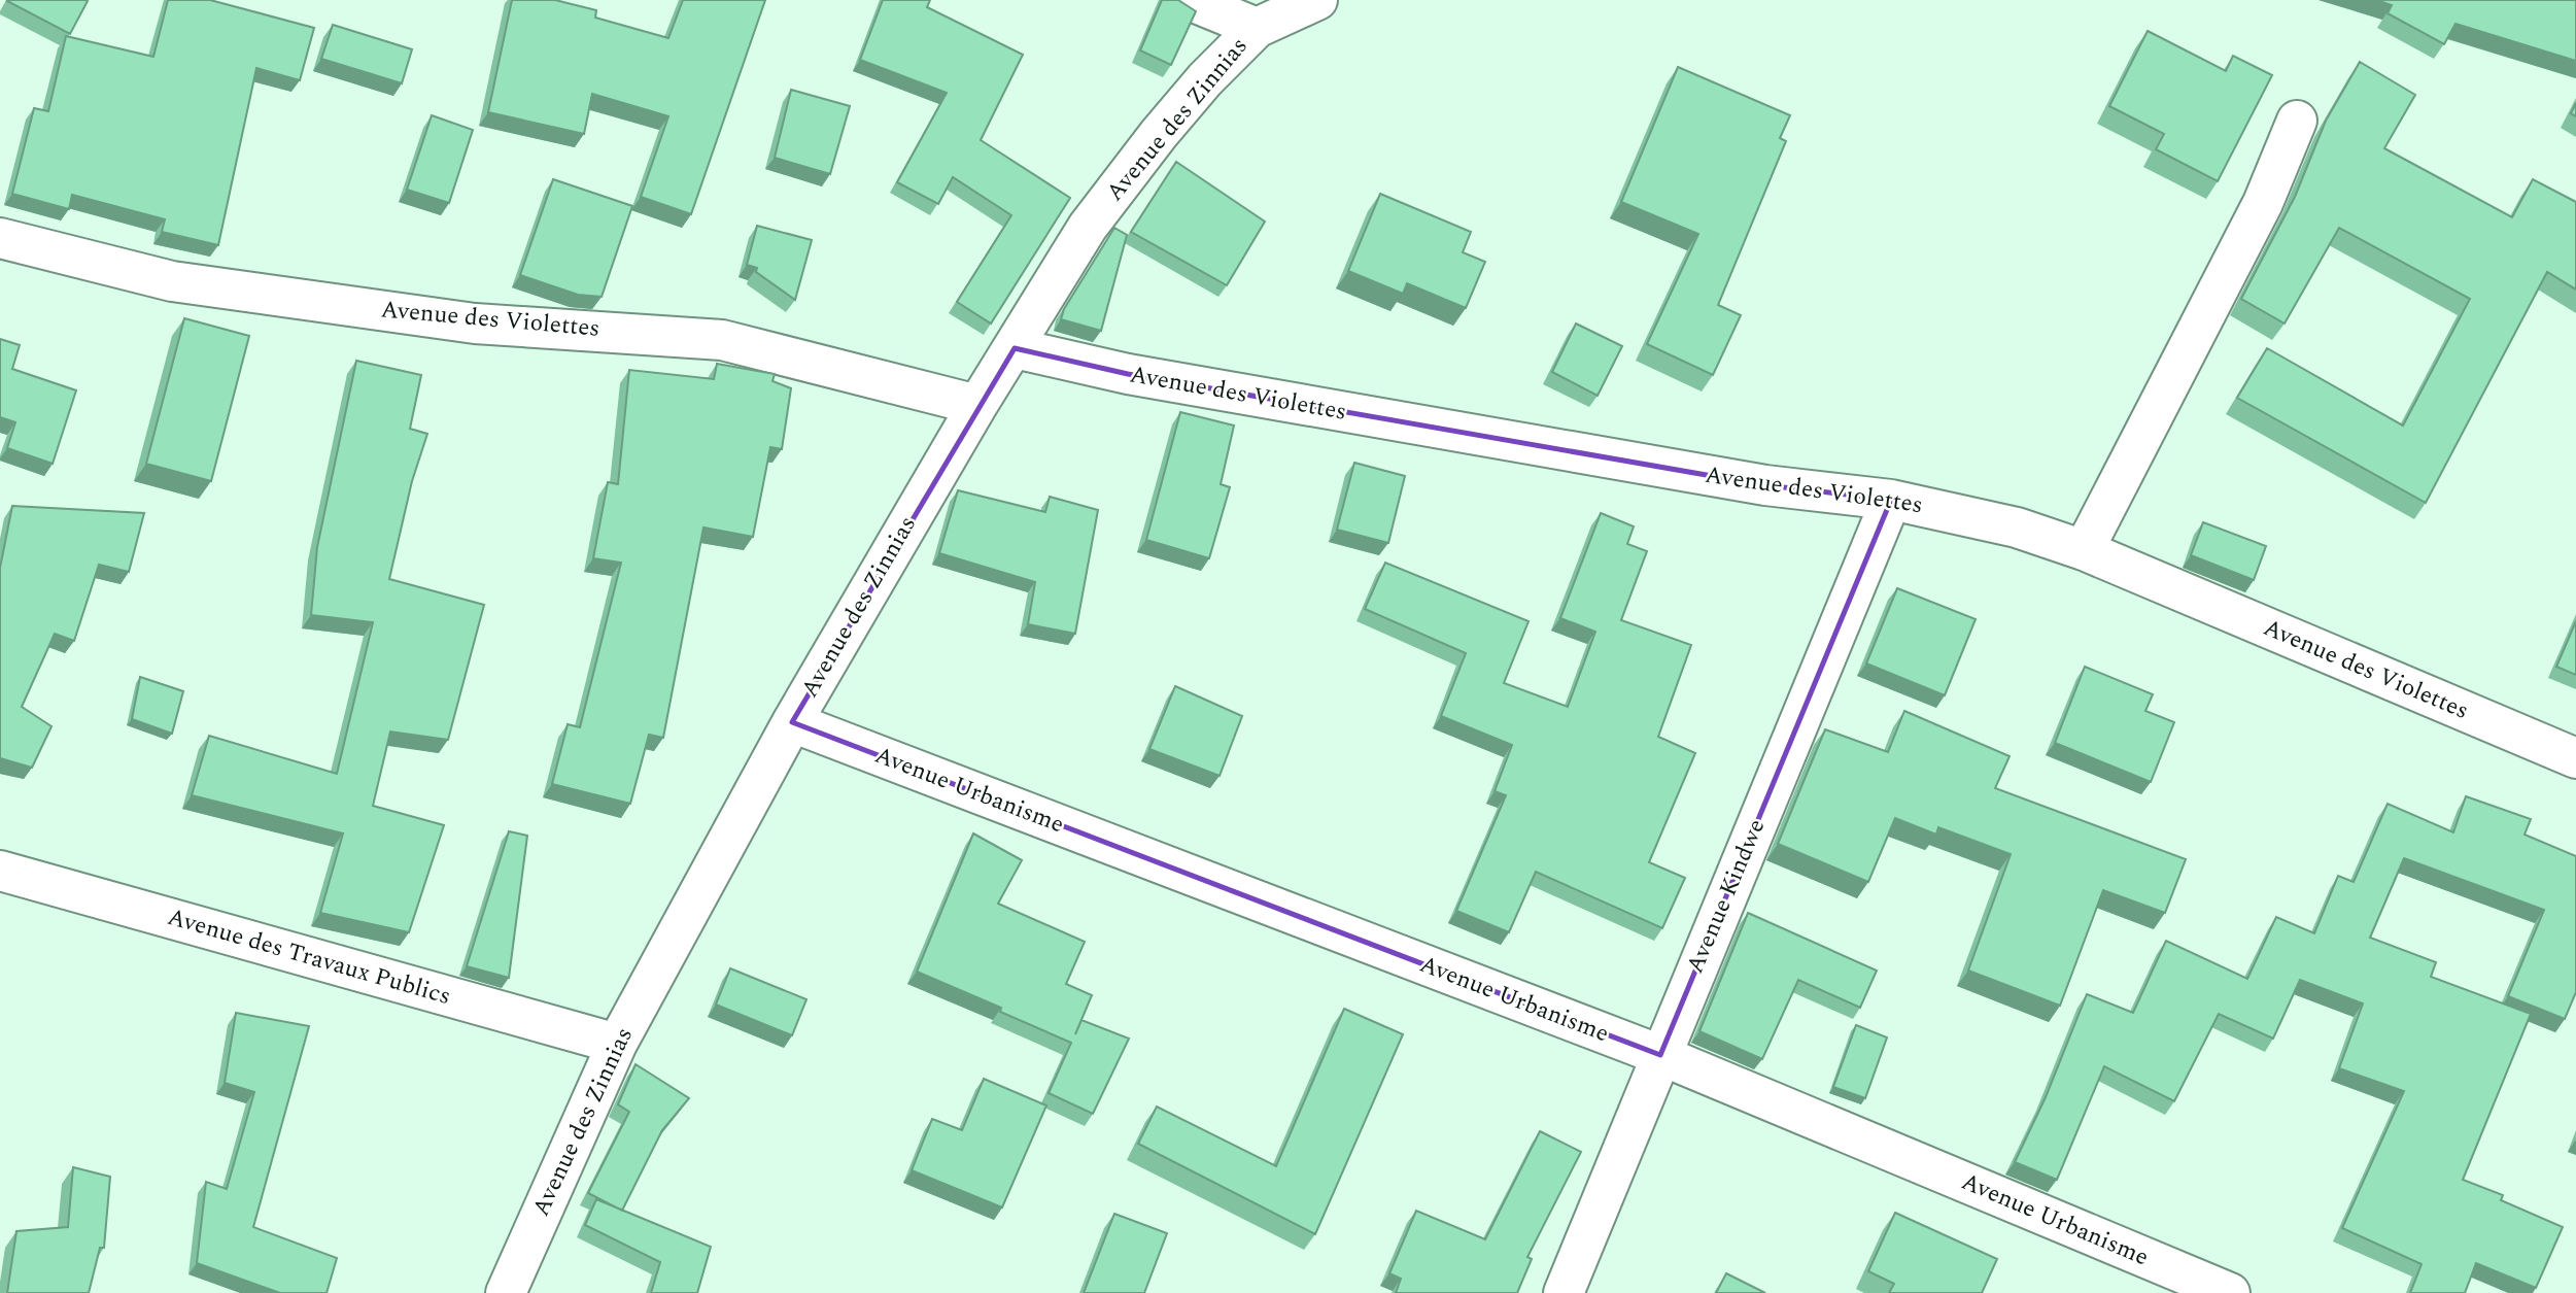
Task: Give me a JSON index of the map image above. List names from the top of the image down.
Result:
{
  "streets": {
    "street": [
      "Avenue des Zinnias",
      "Avenue des Violettes",
      "Avenue Urbanisme",
      "Avenue Kindwe",
      "Avenue des Travaux Publics"
    ]
  },
  "crossings": [
    ["Avenue des Zinnias", "Avenue des Violettes"],
    ["Avenue des Zinnias", "Avenue Urbanisme"],
    ["Avenue des Zinnias", "Avenue des Travaux Publics"],
    ["Avenue des Violettes", "Avenue Kindwe"],
    ["Avenue Urbanisme", "Avenue Kindwe"]
  ]
}
